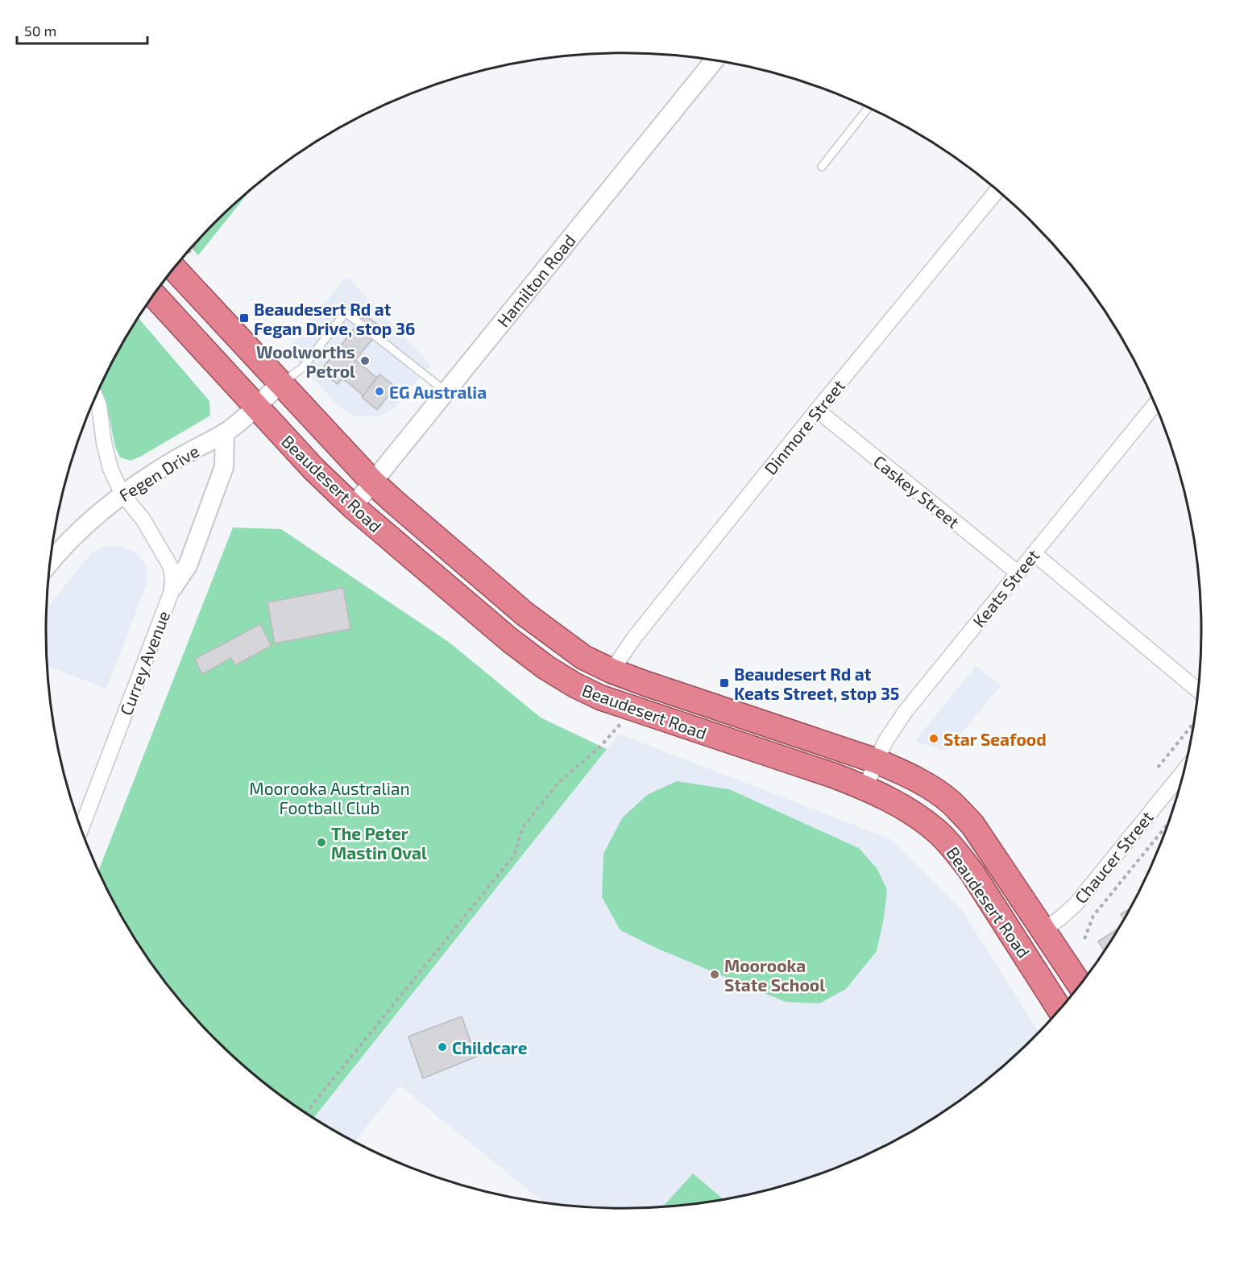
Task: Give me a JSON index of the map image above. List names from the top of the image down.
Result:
{
  "streets": {
    "highway": ["Beaudesert Road"],
    "street": [
      "Hamilton Road",
      "Dinmore Street",
      "Fegen Drive",
      "Caskey Street",
      "Keats Street",
      "Currey Avenue",
      "Chaucer Street"
    ]
  },
  "crossings": [
    ["Hamilton Road", "Beaudesert Road"],
    ["Dinmore Street", "Beaudesert Road"],
    ["Dinmore Street", "Caskey Street"],
    ["Fegen Drive", "Beaudesert Road"],
    ["Beaudesert Road", "Keats Street"],
    ["Beaudesert Road", "Chaucer Street"],
    ["Caskey Street", "Keats Street"]
  ],
  "parks": ["Moorooka Australian Football Club"],
  "places": {
    "transit": ["Beaudesert Rd at Fegan Drive, stop 36", "Beaudesert Rd at Keats Street, stop 35"],
    "other": [
      "Woolworths Petrol",
      "EG Australia",
      "Star Seafood",
      "The Peter Mastin Oval",
      "Moorooka State School",
      "Childcare"
    ]
  },
  "scale_bar": "50 m"
}
